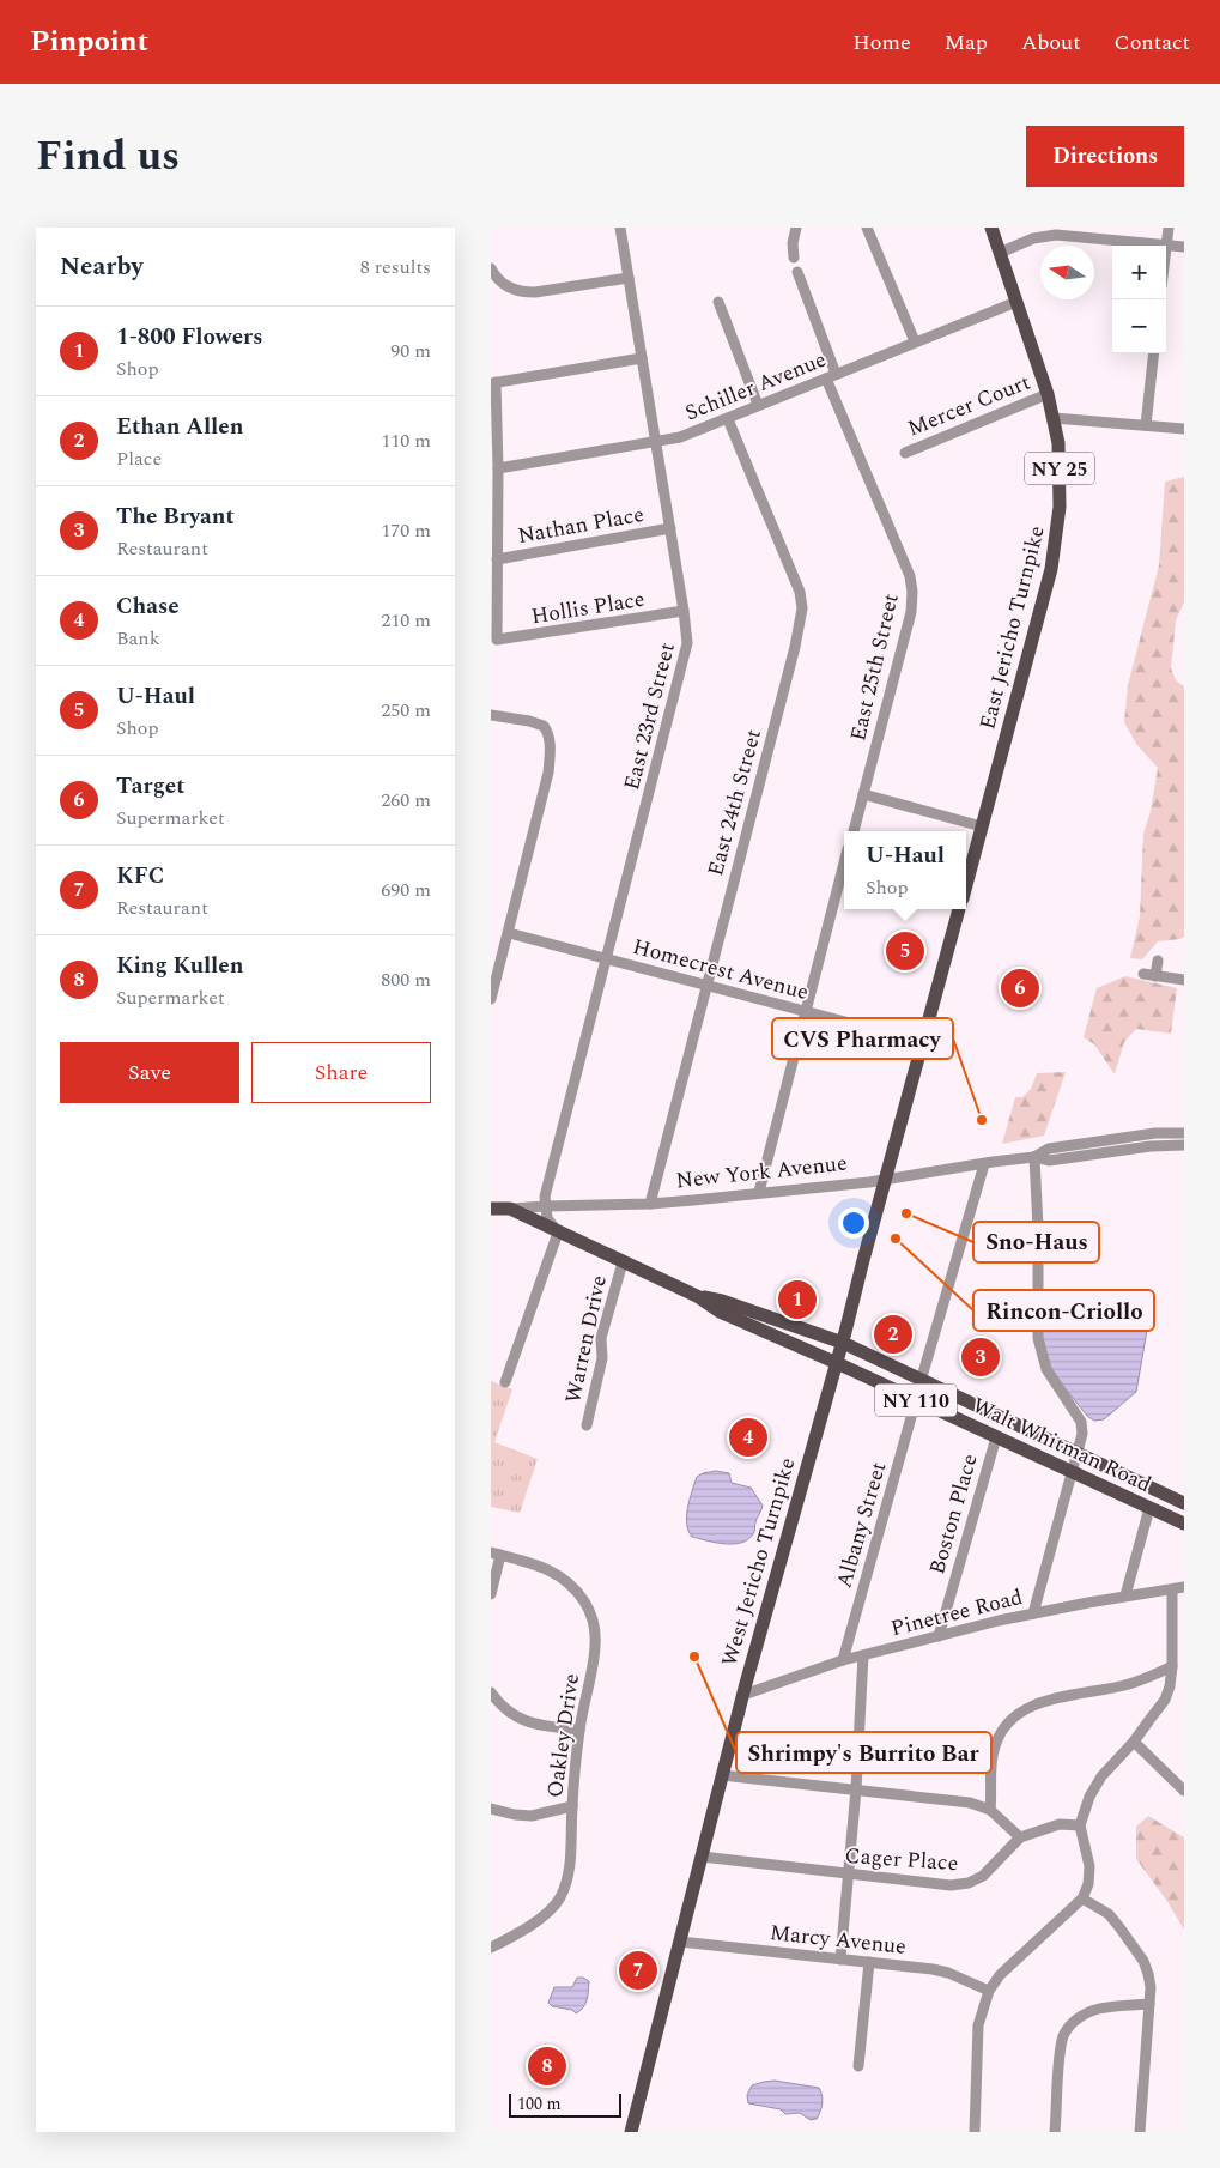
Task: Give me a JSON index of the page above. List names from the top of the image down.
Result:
{
  "streets": {
    "main road": [
      "NY 25",
      "East Jericho Turnpike",
      "New York Avenue",
      "NY 110",
      "Walt Whitman Road",
      "West Jericho Turnpike"
    ],
    "street": [
      "Schiller Avenue",
      "Mercer Court",
      "Nathan Place",
      "Hollis Place",
      "East 25th Street",
      "East 23rd Street",
      "East 24th Street",
      "Homecrest Avenue",
      "Warren Drive",
      "Boston Place",
      "Albany Street",
      "Pinetree Road",
      "Oakley Drive",
      "Cager Place",
      "Marcy Avenue"
    ]
  },
  "crossings": [
    ["Schiller Avenue", "East Jericho Turnpike"],
    ["Schiller Avenue", "East 25th Street"],
    ["Schiller Avenue", "East 23rd Street"],
    ["Schiller Avenue", "East 24th Street"],
    ["Mercer Court", "East Jericho Turnpike"],
    ["Nathan Place", "Hollis Place"],
    ["Nathan Place", "East 23rd Street"],
    ["Hollis Place", "East 23rd Street"],
    ["East 23rd Street", "Homecrest Avenue"],
    ["East 23rd Street", "New York Avenue"],
    ["East 24th Street", "Homecrest Avenue"],
    ["East 24th Street", "New York Avenue"],
    ["New York Avenue", "Walt Whitman Road"],
    ["New York Avenue", "West Jericho Turnpike"],
    ["Warren Drive", "Walt Whitman Road"],
    ["Walt Whitman Road", "Boston Place"],
    ["Walt Whitman Road", "Albany Street"],
    ["Walt Whitman Road", "West Jericho Turnpike"],
    ["Boston Place", "Pinetree Road"],
    ["Albany Street", "Pinetree Road"],
    ["West Jericho Turnpike", "Pinetree Road"],
    ["West Jericho Turnpike", "Cager Place"],
    ["West Jericho Turnpike", "Marcy Avenue"]
  ],
  "places": [
    "CVS Pharmacy",
    "Sno-Haus",
    "Rincon-Criollo",
    "Shrimpy's Burrito Bar"
  ],
  "scale_bar": "100 m",
  "north": "left",
  "page": {
    "header": "Pinpoint",
    "nav": [
      "Home",
      "Map",
      "About",
      "Contact"
    ],
    "title": "Find us",
    "buttons": [
      "Directions",
      ["Save", "Share"]
    ],
    "heading": ["Nearby", "8 results"],
    "map_buttons": ["+", "−"],
    "list": [
      {
        "mark": "1",
        "name": "1-800 Flowers",
        "note": "Shop",
        "value": "90 m"
      },
      {
        "mark": "2",
        "name": "Ethan Allen",
        "note": "Place",
        "value": "110 m"
      },
      {
        "mark": "3",
        "name": "The Bryant",
        "note": "Restaurant",
        "value": "170 m"
      },
      {
        "mark": "4",
        "name": "Chase",
        "note": "Bank",
        "value": "210 m"
      },
      {
        "mark": "5",
        "name": "U-Haul",
        "note": "Shop",
        "value": "250 m"
      },
      {
        "mark": "6",
        "name": "Target",
        "note": "Supermarket",
        "value": "260 m"
      },
      {
        "mark": "7",
        "name": "KFC",
        "note": "Restaurant",
        "value": "690 m"
      },
      {
        "mark": "8",
        "name": "King Kullen",
        "note": "Supermarket",
        "value": "800 m"
      }
    ],
    "popup": ["U-Haul", "Shop"],
    "pins": [
      "5",
      "6",
      "1",
      "2",
      "3",
      "4",
      "7",
      "8"
    ],
    "scale": "100 m"
  }
}
